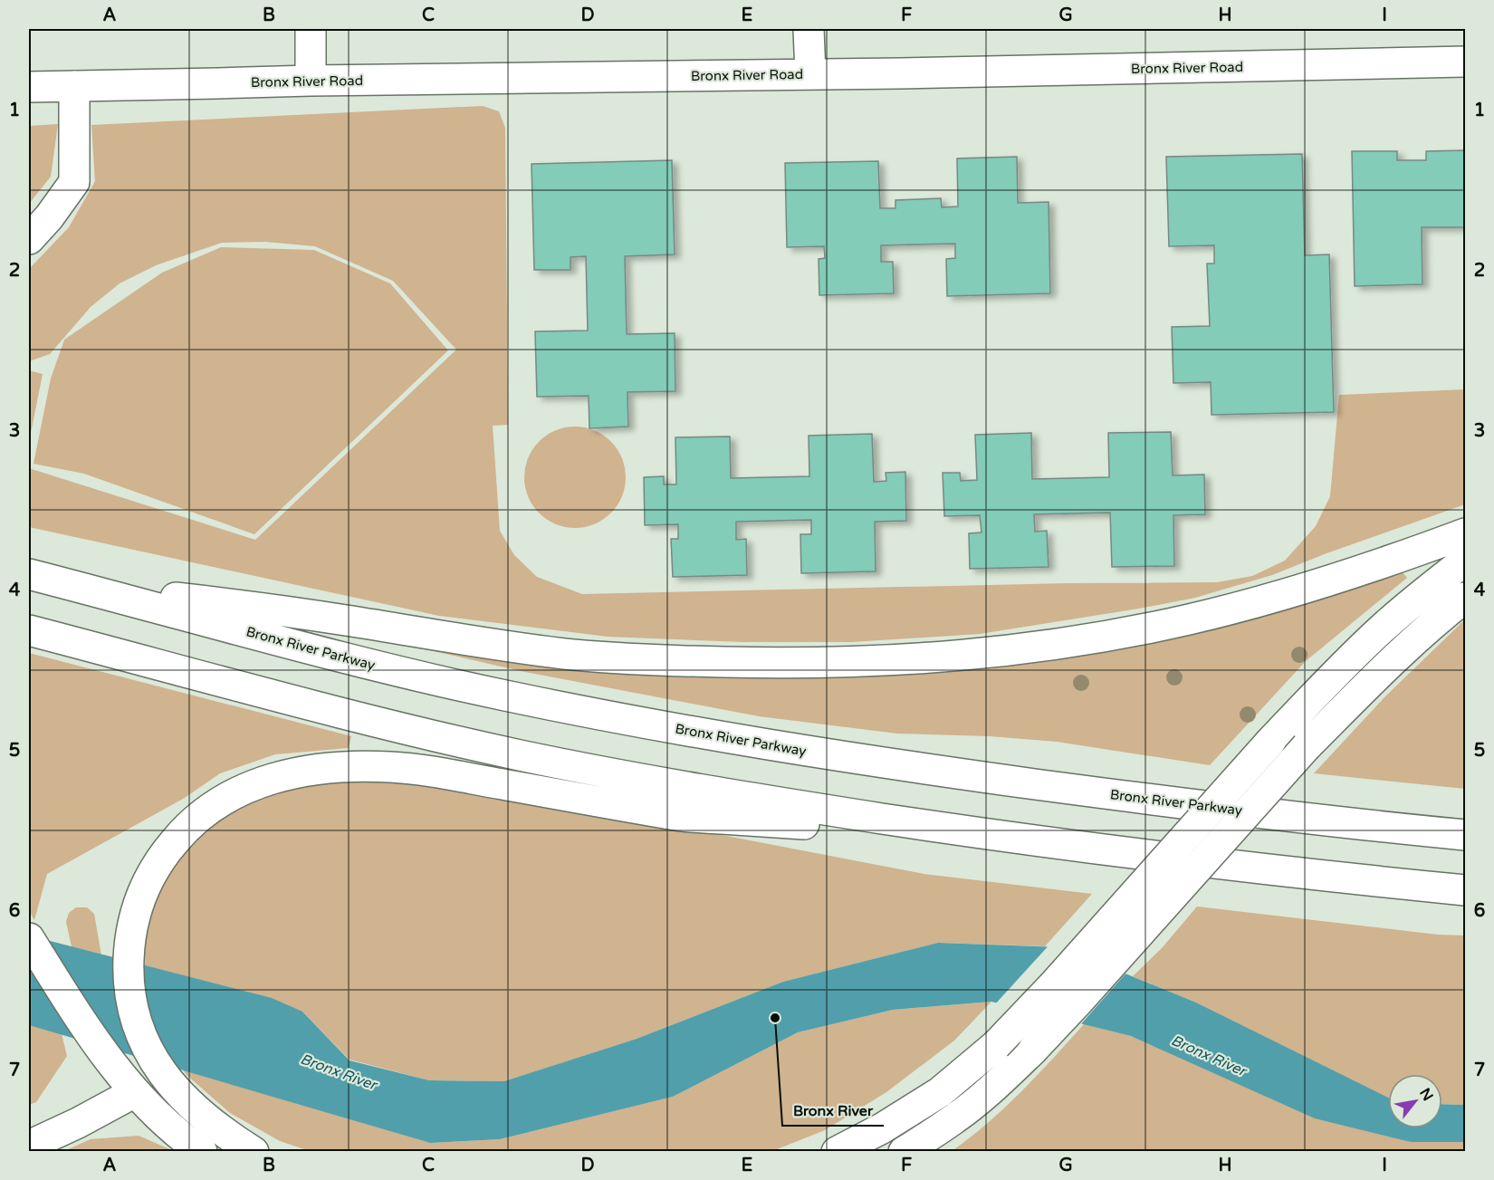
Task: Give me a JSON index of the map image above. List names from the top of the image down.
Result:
{
  "streets": {
    "main road": ["Bronx River Road", "Bronx River Parkway"]
  },
  "water": ["Bronx River"],
  "places": ["Bronx River"],
  "north": "top right",
  "grid": {
    "columns": [
      "A",
      "B",
      "C",
      "D",
      "E",
      "F",
      "G",
      "H",
      "I"
    ],
    "rows": [
      "1",
      "2",
      "3",
      "4",
      "5",
      "6",
      "7"
    ]
  }
}
